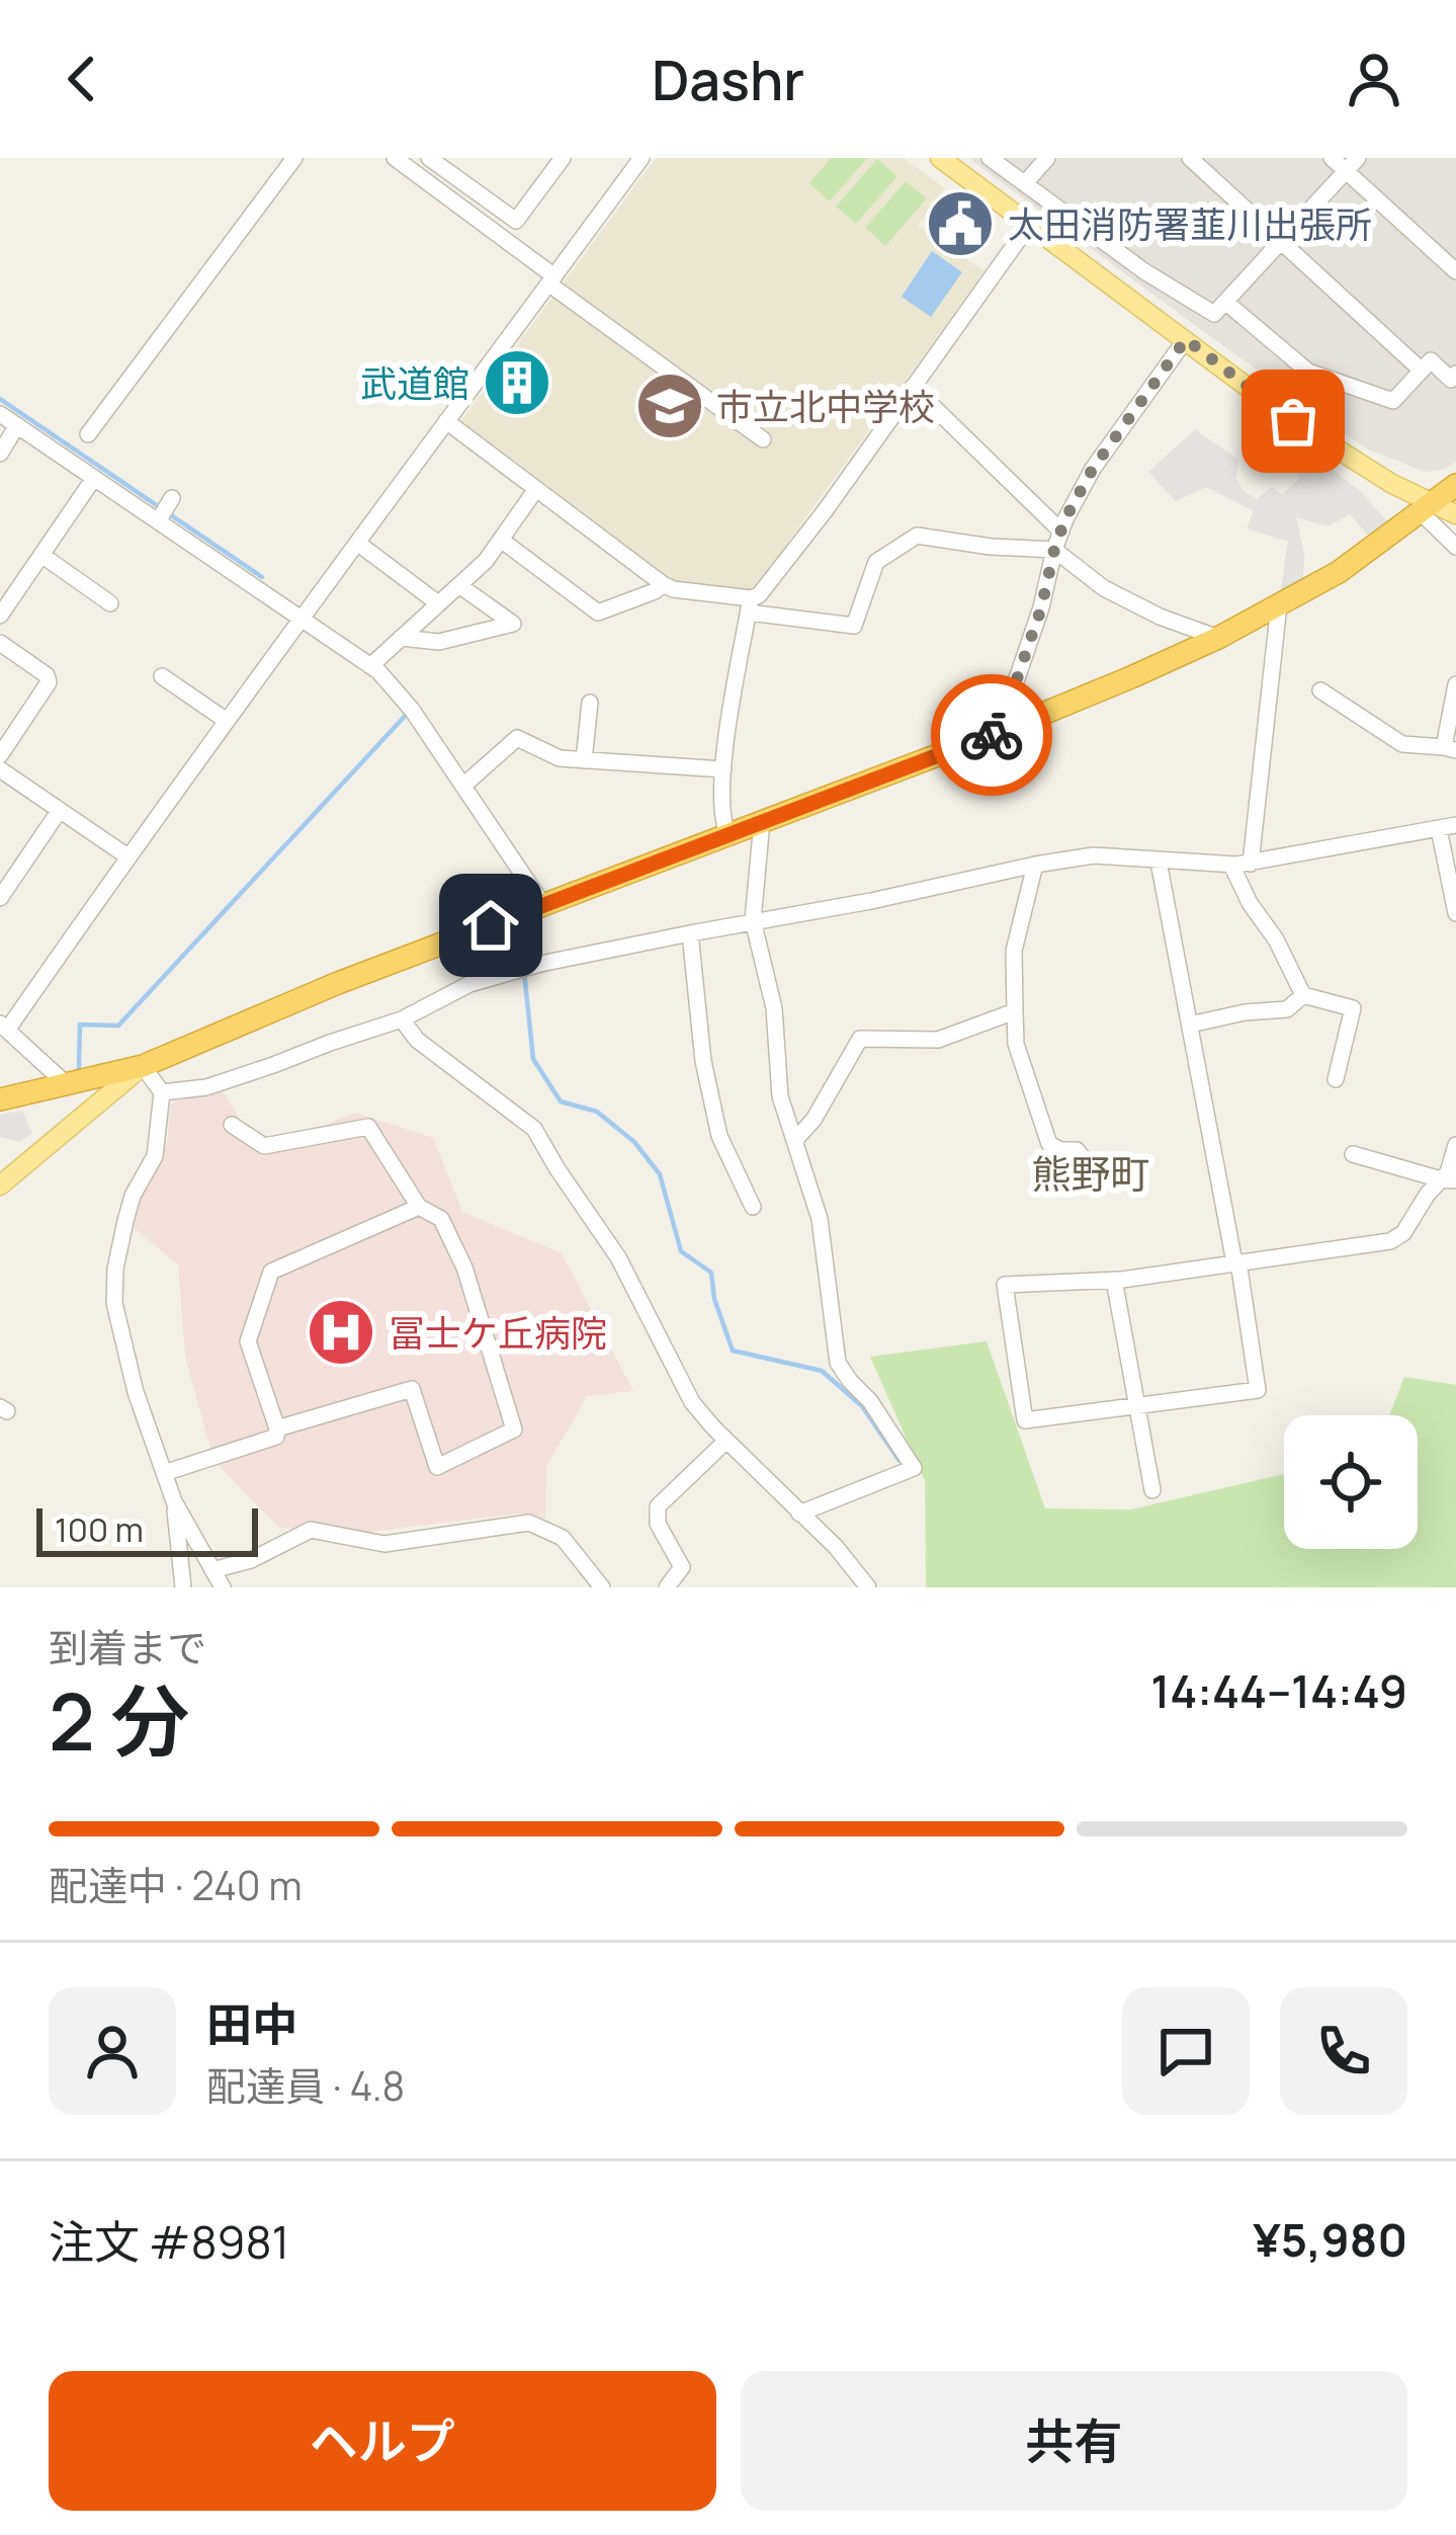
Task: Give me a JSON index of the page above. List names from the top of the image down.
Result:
{
  "districts": ["熊野町"],
  "places": {
    "public building": ["太田消防署韮川出張所"],
    "building": ["武道館"],
    "school or university": ["市立北中学校"],
    "hospital": ["冨士ケ丘病院"]
  },
  "scale_bar": "100 m",
  "page": {
    "header": "Dashr",
    "scale": "100 m",
    "heading": ["2 分", "到着まで", "14:44–14:49"],
    "panel": [
      "田中",
      "配達員 · 4.8",
      "注文 #8981",
      "¥5,980"
    ],
    "bar": "配達中 · 240 m",
    "buttons": ["ヘルプ", "共有"]
  }
}
